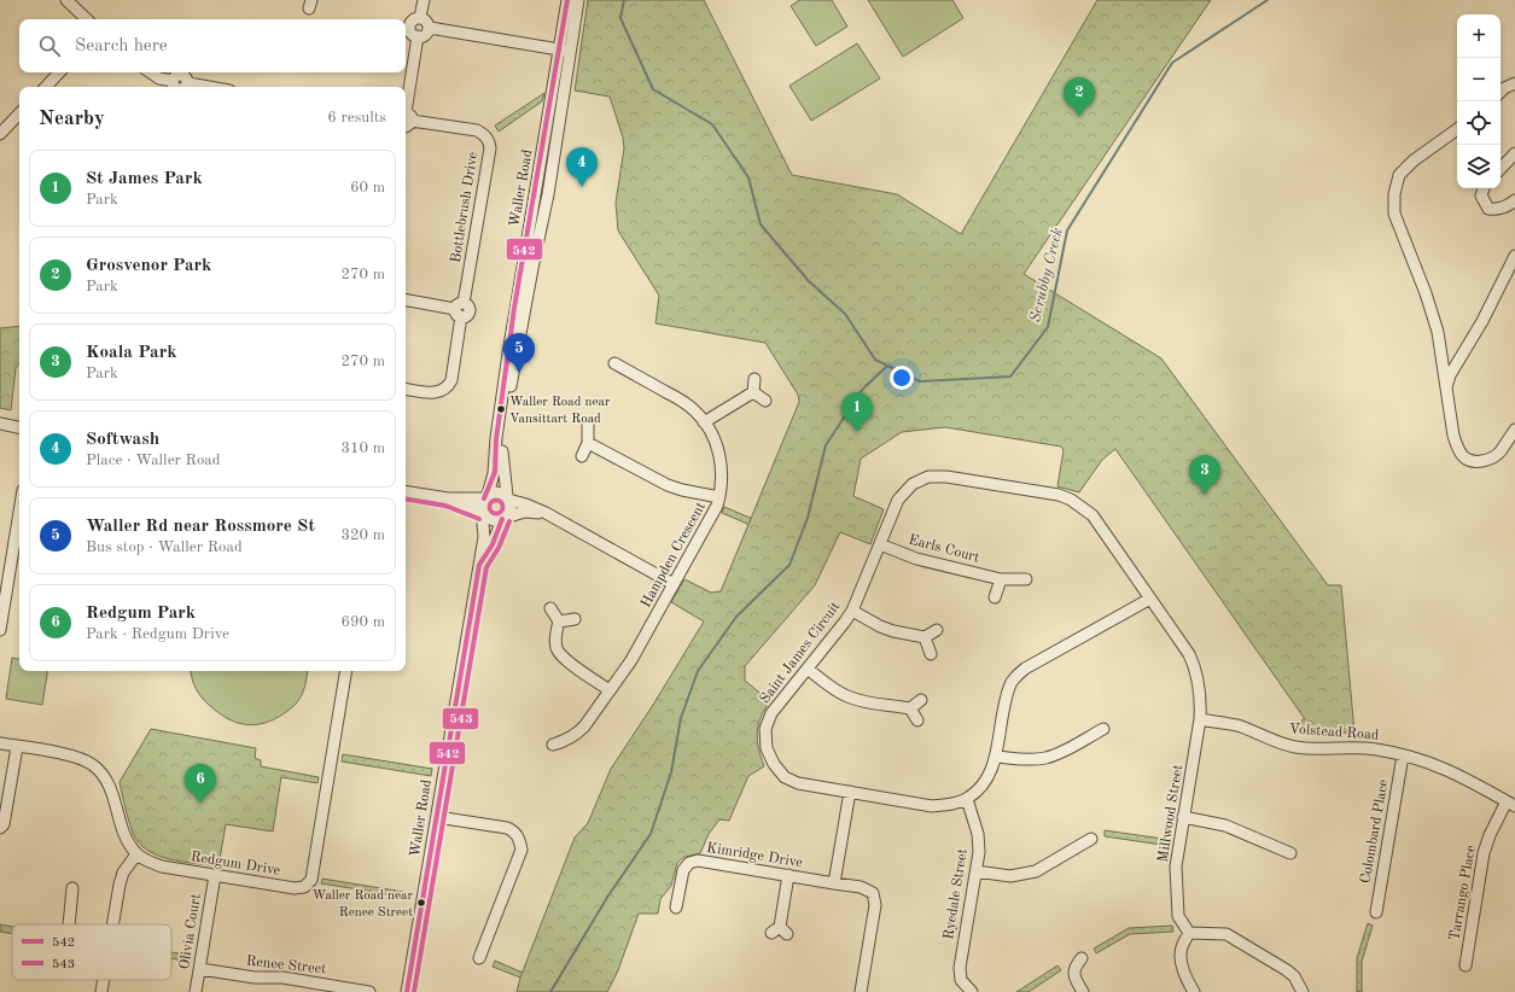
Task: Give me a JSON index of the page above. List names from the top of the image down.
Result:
{
  "streets": {
    "street": [
      "Waller Road",
      "Bottlebrush Drive",
      "Earls Court",
      "Hampden Crescent",
      "Saint James Circuit",
      "Volstead Road",
      "Millwood Street",
      "Colombard Place",
      "Kimridge Drive",
      "Redgum Drive",
      "Tarrango Place",
      "Ryedale Street",
      "Olivia Court",
      "Renee Street"
    ]
  },
  "crossings": [
    ["Earls Court", "Saint James Circuit"],
    ["Saint James Circuit", "Volstead Road"],
    ["Saint James Circuit", "Millwood Street"],
    ["Saint James Circuit", "Ryedale Street"],
    ["Volstead Road", "Millwood Street"],
    ["Volstead Road", "Colombard Place"],
    ["Volstead Road", "Tarrango Place"],
    ["Redgum Drive", "Olivia Court"],
    ["Olivia Court", "Renee Street"]
  ],
  "water": ["Scrubby Creek"],
  "places": ["Waller Road near Vansittart Road", "Waller Road near Renee Street"],
  "lines": ["transit line 542", "transit line 543"],
  "legend": ["542", "543"],
  "page": {
    "map_buttons": ["+", "−"],
    "search": "Search here",
    "pins": [
      "2",
      "4",
      "5",
      "1",
      "3",
      "6"
    ],
    "heading": ["Nearby", "6 results"],
    "list": [
      {
        "mark": "1",
        "name": "St James Park",
        "note": "Park",
        "value": "60 m"
      },
      {
        "mark": "2",
        "name": "Grosvenor Park",
        "note": "Park",
        "value": "270 m"
      },
      {
        "mark": "3",
        "name": "Koala Park",
        "note": "Park",
        "value": "270 m"
      },
      {
        "mark": "4",
        "name": "Softwash",
        "note": "Place · Waller Road",
        "value": "310 m"
      },
      {
        "mark": "5",
        "name": "Waller Rd near Rossmore St",
        "note": "Bus stop · Waller Road",
        "value": "320 m"
      },
      {
        "mark": "6",
        "name": "Redgum Park",
        "note": "Park · Redgum Drive",
        "value": "690 m"
      }
    ]
  }
}
